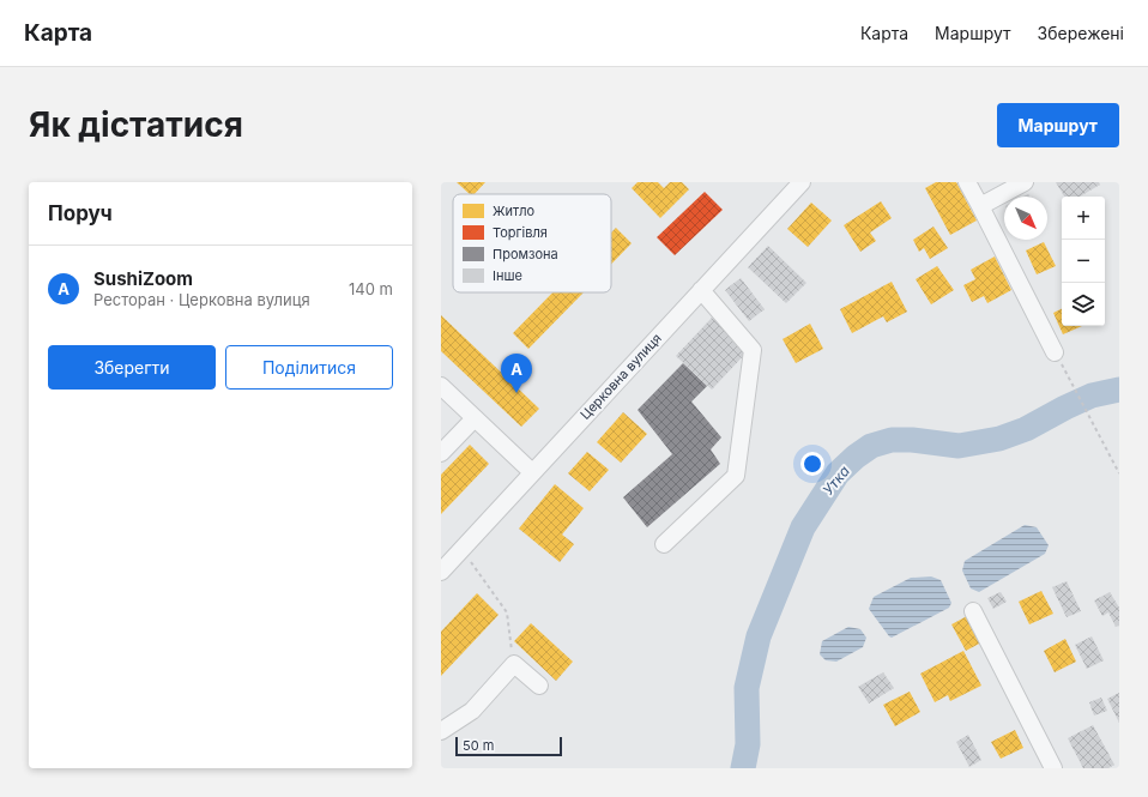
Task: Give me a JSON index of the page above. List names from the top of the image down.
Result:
{
  "streets": {
    "street": ["Церковна вулиця"]
  },
  "water": ["Утка"],
  "legend": [
    "Житло",
    "Торгівля",
    "Промзона",
    "Інше"
  ],
  "scale_bar": "50 m",
  "north": "bottom right",
  "page": {
    "header": "Карта",
    "nav": ["Карта", "Маршрут", "Збережені"],
    "buttons": [
      "Маршрут",
      ["Зберегти", "Поділитися"]
    ],
    "title": "Як дістатися",
    "heading": "Поруч",
    "map_buttons": ["+", "−"],
    "list": [
      {
        "mark": "A",
        "name": "SushiZoom",
        "note": "Ресторан · Церковна вулиця",
        "value": "140 m"
      }
    ],
    "pins": "A",
    "scale": "50 m"
  }
}
